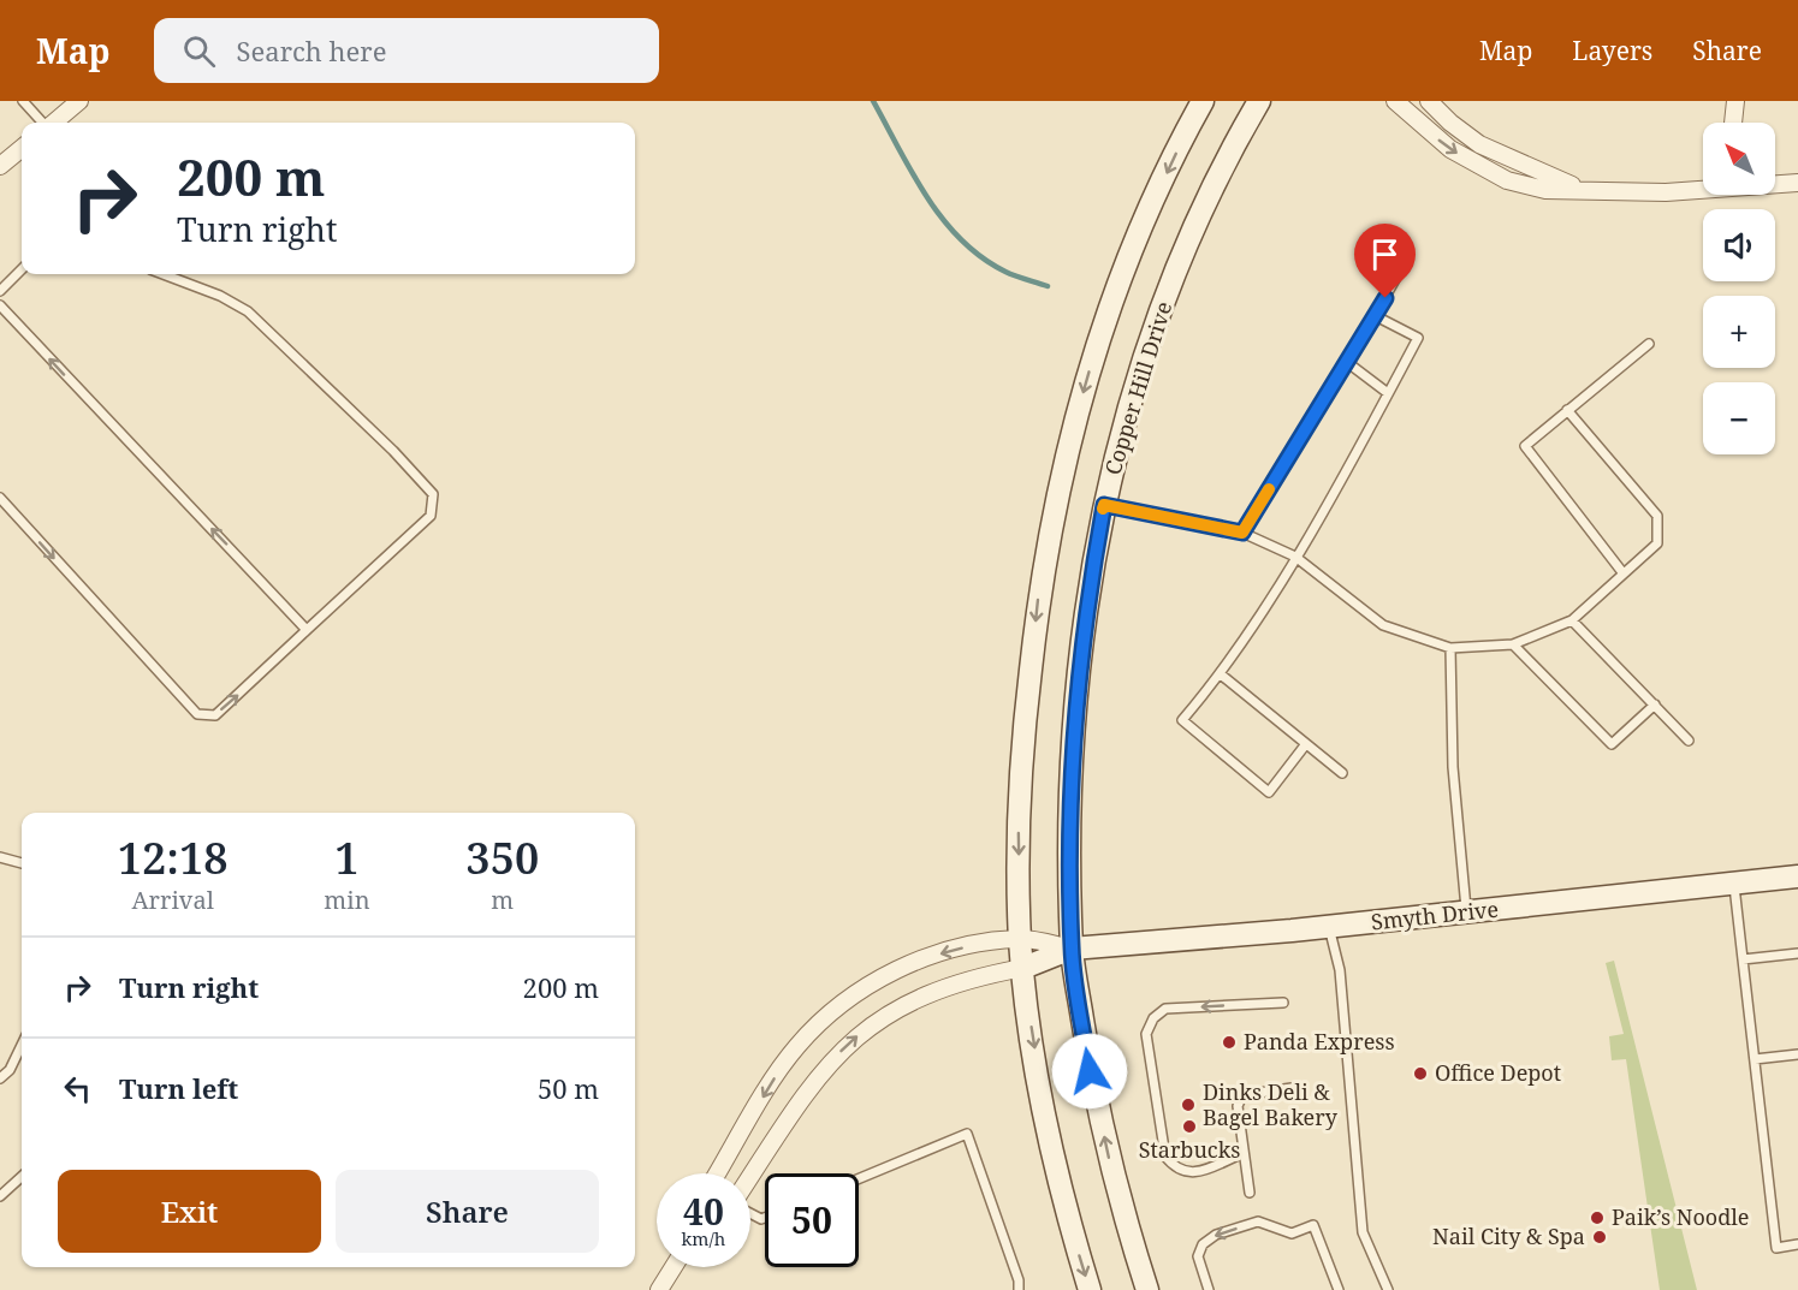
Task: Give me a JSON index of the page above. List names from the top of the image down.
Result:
{
  "streets": {
    "main road": ["Copper Hill Drive", "Smyth Drive"]
  },
  "crossings": [
    ["Copper Hill Drive", "Smyth Drive"]
  ],
  "places": [
    "Panda Express",
    "Office Depot",
    "Dinks Deli & Bagel Bakery",
    "Starbucks",
    "Paik’s Noodle",
    "Nail City & Spa"
  ],
  "north": "top left",
  "page": {
    "header": "Map",
    "search": "Search here",
    "nav": ["Map", "Layers", "Share"],
    "map_buttons": ["+", "−"],
    "turn": ["200 m", "Turn right"],
    "eta": [
      "12:18",
      "Arrival",
      "1",
      "min",
      "350",
      "m"
    ],
    "list": [
      {
        "name": "Turn right",
        "value": "200 m"
      },
      {
        "name": "Turn left",
        "value": "50 m"
      }
    ],
    "buttons": ["Exit", "Share"],
    "speed": "40 km/h",
    "limit": "50"
  }
}
